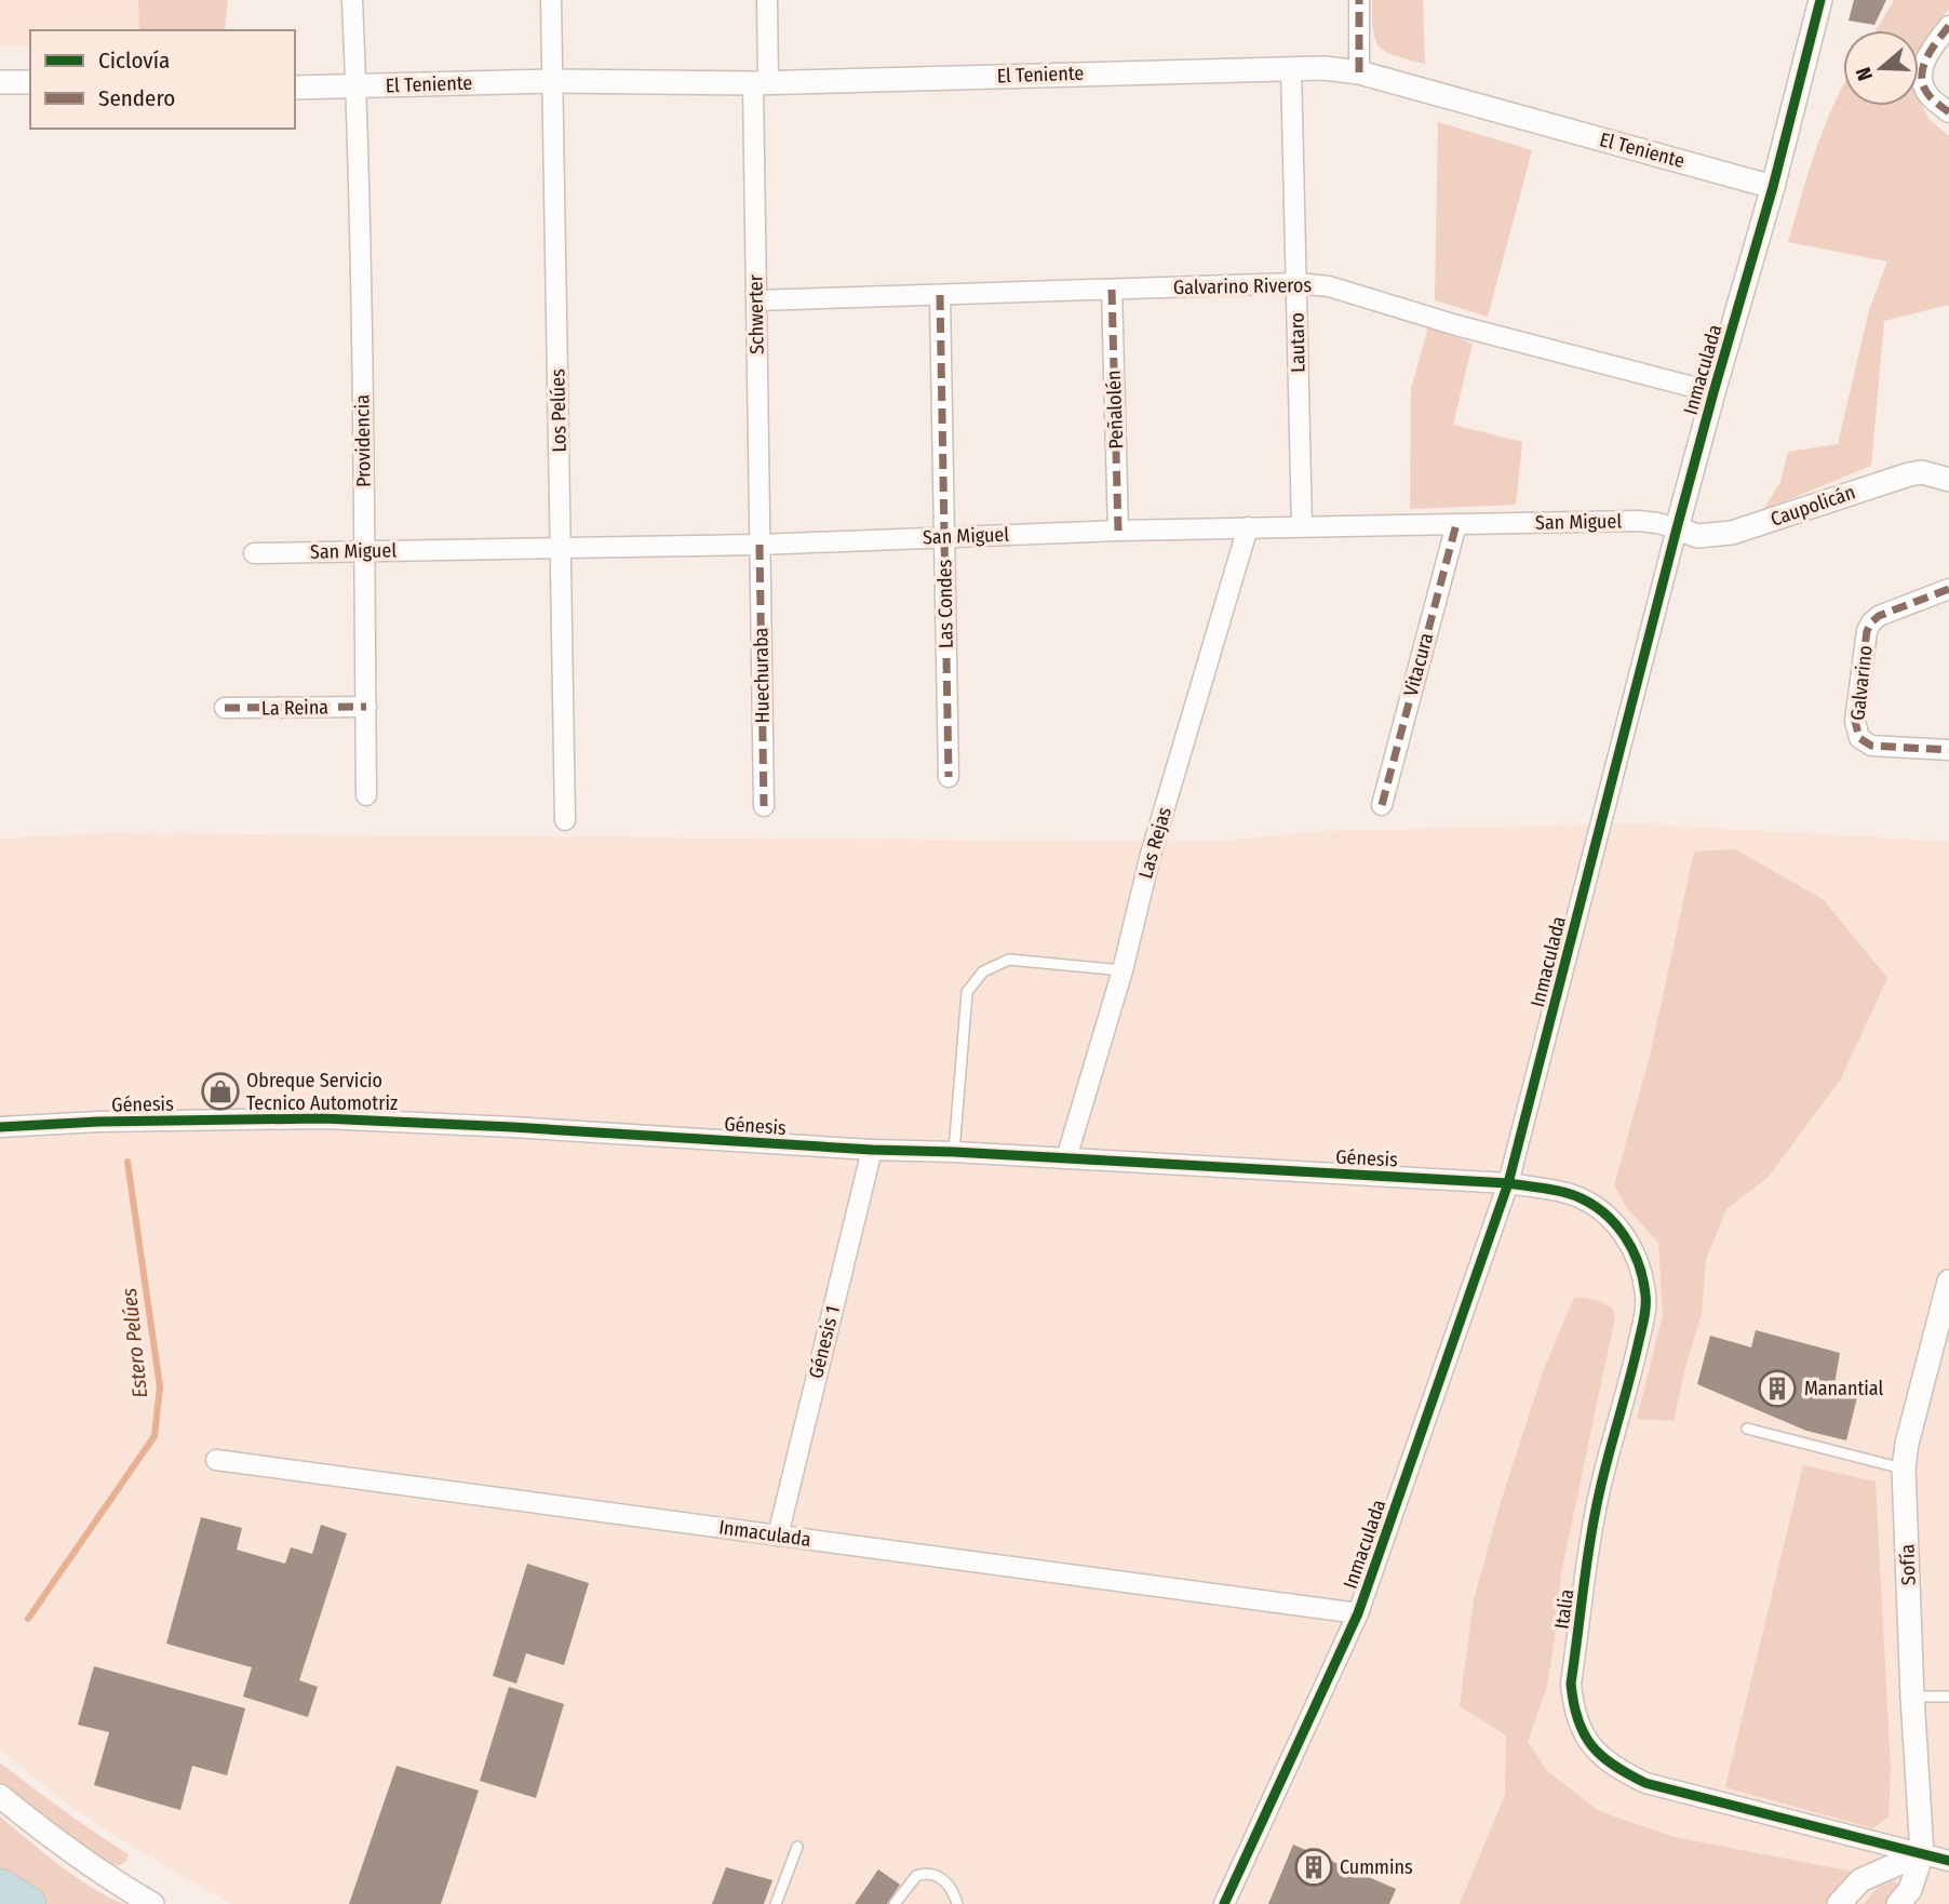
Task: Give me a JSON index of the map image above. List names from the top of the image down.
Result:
{
  "streets": {
    "street": [
      "El Teniente",
      "Galvarino Riveros",
      "Schwerter",
      "Lautaro",
      "Inmaculada",
      "Peñalolén",
      "Los Pelúes",
      "Providencia",
      "Caupolicán",
      "San Miguel",
      "Las Condes",
      "Vitacura",
      "Huechuraba",
      "Galvarino",
      "La Reina",
      "Las Rejas",
      "Génesis",
      "Génesis 1",
      "Sofía",
      "Italia"
    ]
  },
  "crossings": [
    ["El Teniente", "Schwerter"],
    ["El Teniente", "Lautaro"],
    ["El Teniente", "Inmaculada"],
    ["El Teniente", "Los Pelúes"],
    ["El Teniente", "Providencia"],
    ["Galvarino Riveros", "Schwerter"],
    ["Galvarino Riveros", "Lautaro"],
    ["Galvarino Riveros", "Inmaculada"],
    ["Galvarino Riveros", "Peñalolén"],
    ["Galvarino Riveros", "Las Condes"],
    ["Schwerter", "San Miguel"],
    ["Schwerter", "Huechuraba"],
    ["Lautaro", "San Miguel"],
    ["Inmaculada", "Caupolicán"],
    ["Inmaculada", "San Miguel"],
    ["Inmaculada", "Génesis"],
    ["Inmaculada", "Génesis 1"],
    ["Inmaculada", "Italia"],
    ["Peñalolén", "San Miguel"],
    ["Los Pelúes", "San Miguel"],
    ["Providencia", "San Miguel"],
    ["Providencia", "La Reina"],
    ["Caupolicán", "San Miguel"],
    ["San Miguel", "Las Condes"],
    ["San Miguel", "Vitacura"],
    ["San Miguel", "Huechuraba"],
    ["San Miguel", "Las Rejas"],
    ["Las Rejas", "Génesis"],
    ["Génesis", "Génesis 1"],
    ["Génesis", "Italia"],
    ["Sofía", "Italia"]
  ],
  "water": ["Estero Pelúes"],
  "places": {
    "shop": ["Obreque Servicio Tecnico Automotriz"],
    "building": ["Manantial", "Cummins"]
  },
  "legend": ["Ciclovía", "Sendero"],
  "north": "left"
}
